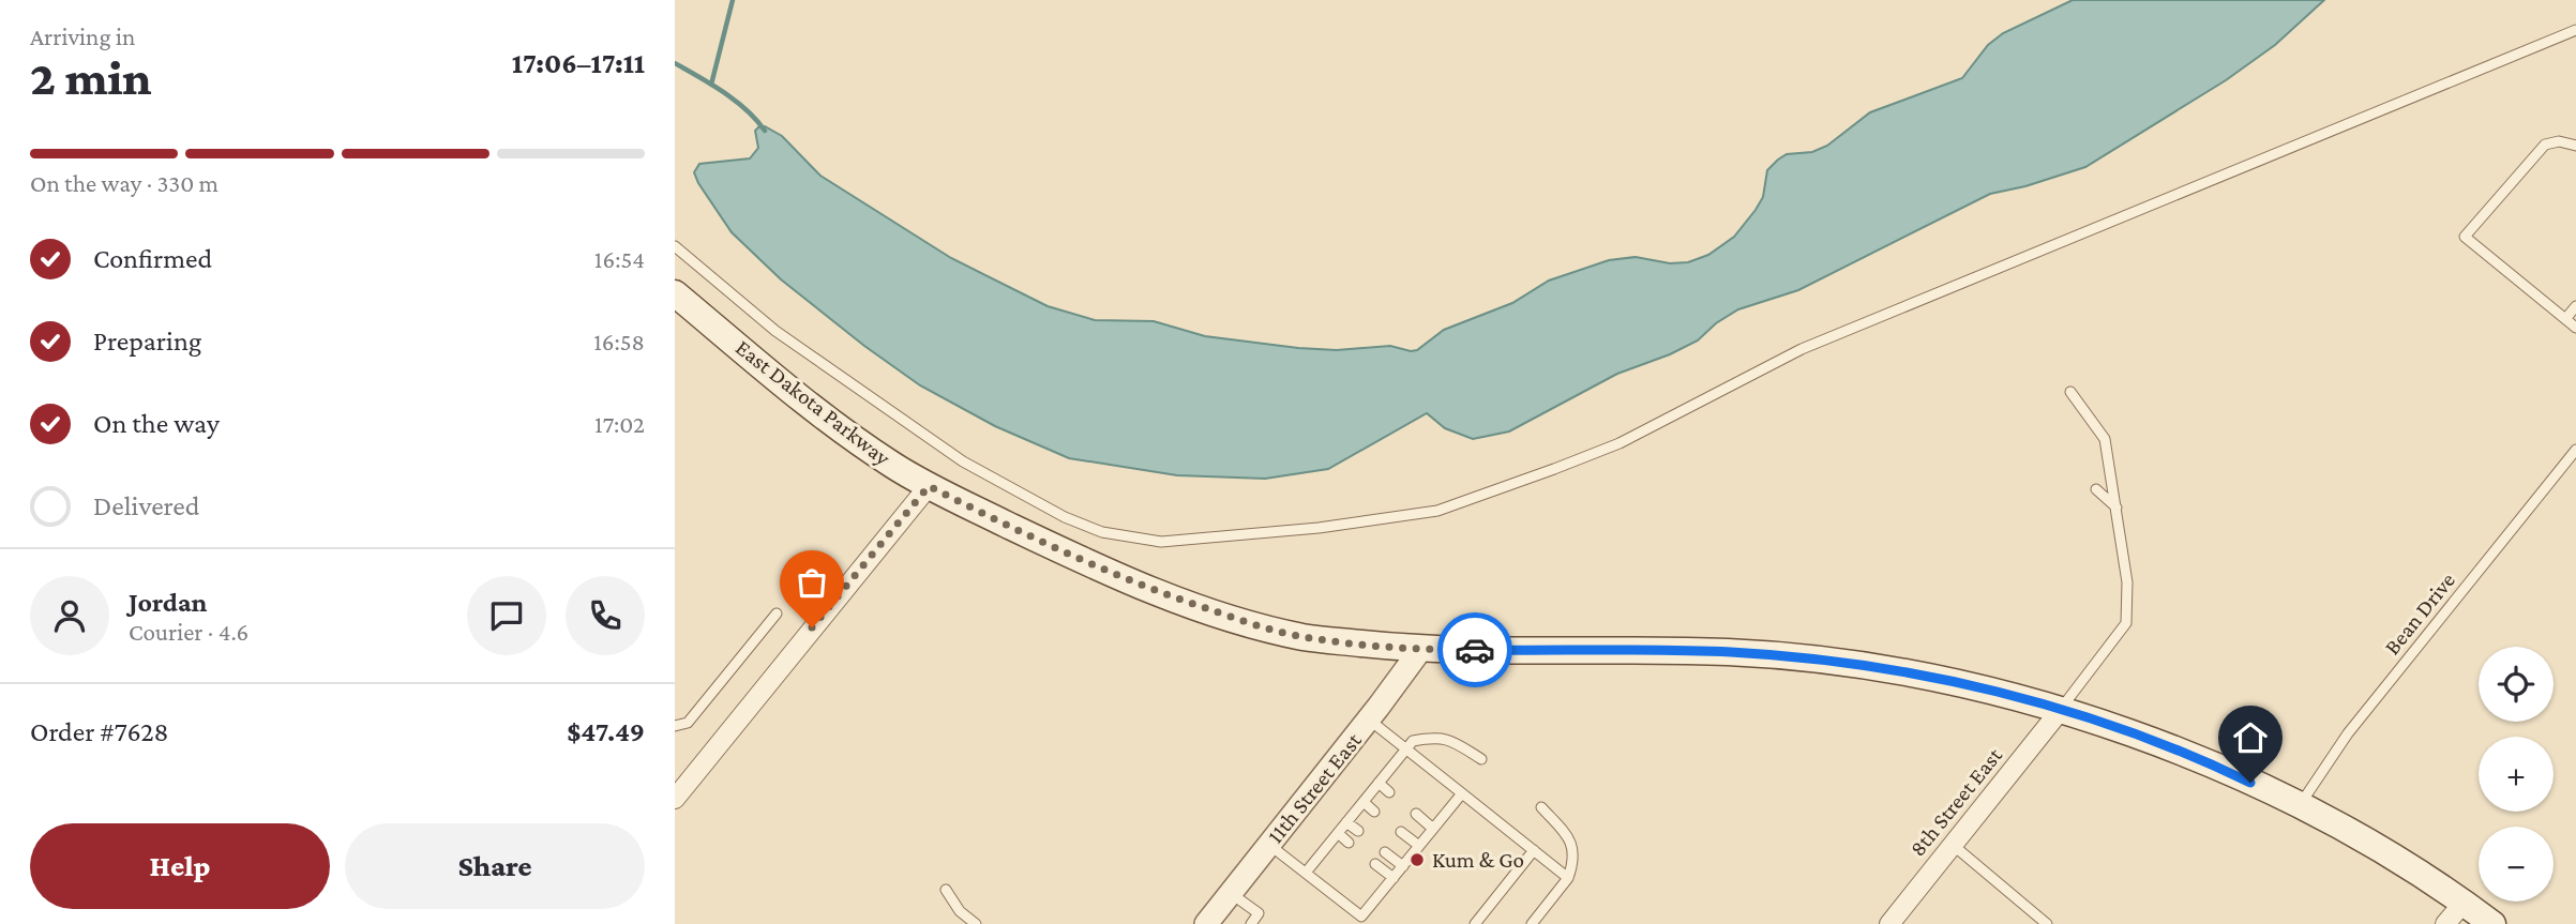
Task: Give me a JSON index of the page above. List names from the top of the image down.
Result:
{
  "streets": {
    "main road": ["East Dakota Parkway"],
    "street": ["11th Street East", "8th Street East"],
    "lane": ["Bean Drive"]
  },
  "crossings": [
    ["East Dakota Parkway", "Bean Drive"],
    ["East Dakota Parkway", "11th Street East"],
    ["East Dakota Parkway", "8th Street East"]
  ],
  "places": ["Kum & Go"],
  "page": {
    "heading": ["2 min", "Arriving in", "17:06–17:11"],
    "panel": [
      "Jordan",
      "Courier · 4.6",
      "Order #7628",
      "$47.49"
    ],
    "bar": "On the way · 330 m",
    "list": [
      ["Confirmed", "16:54"],
      ["Preparing", "16:58"],
      ["On the way", "17:02"],
      "Delivered"
    ],
    "map_buttons": ["+", "−"],
    "buttons": ["Help", "Share"]
  }
}
